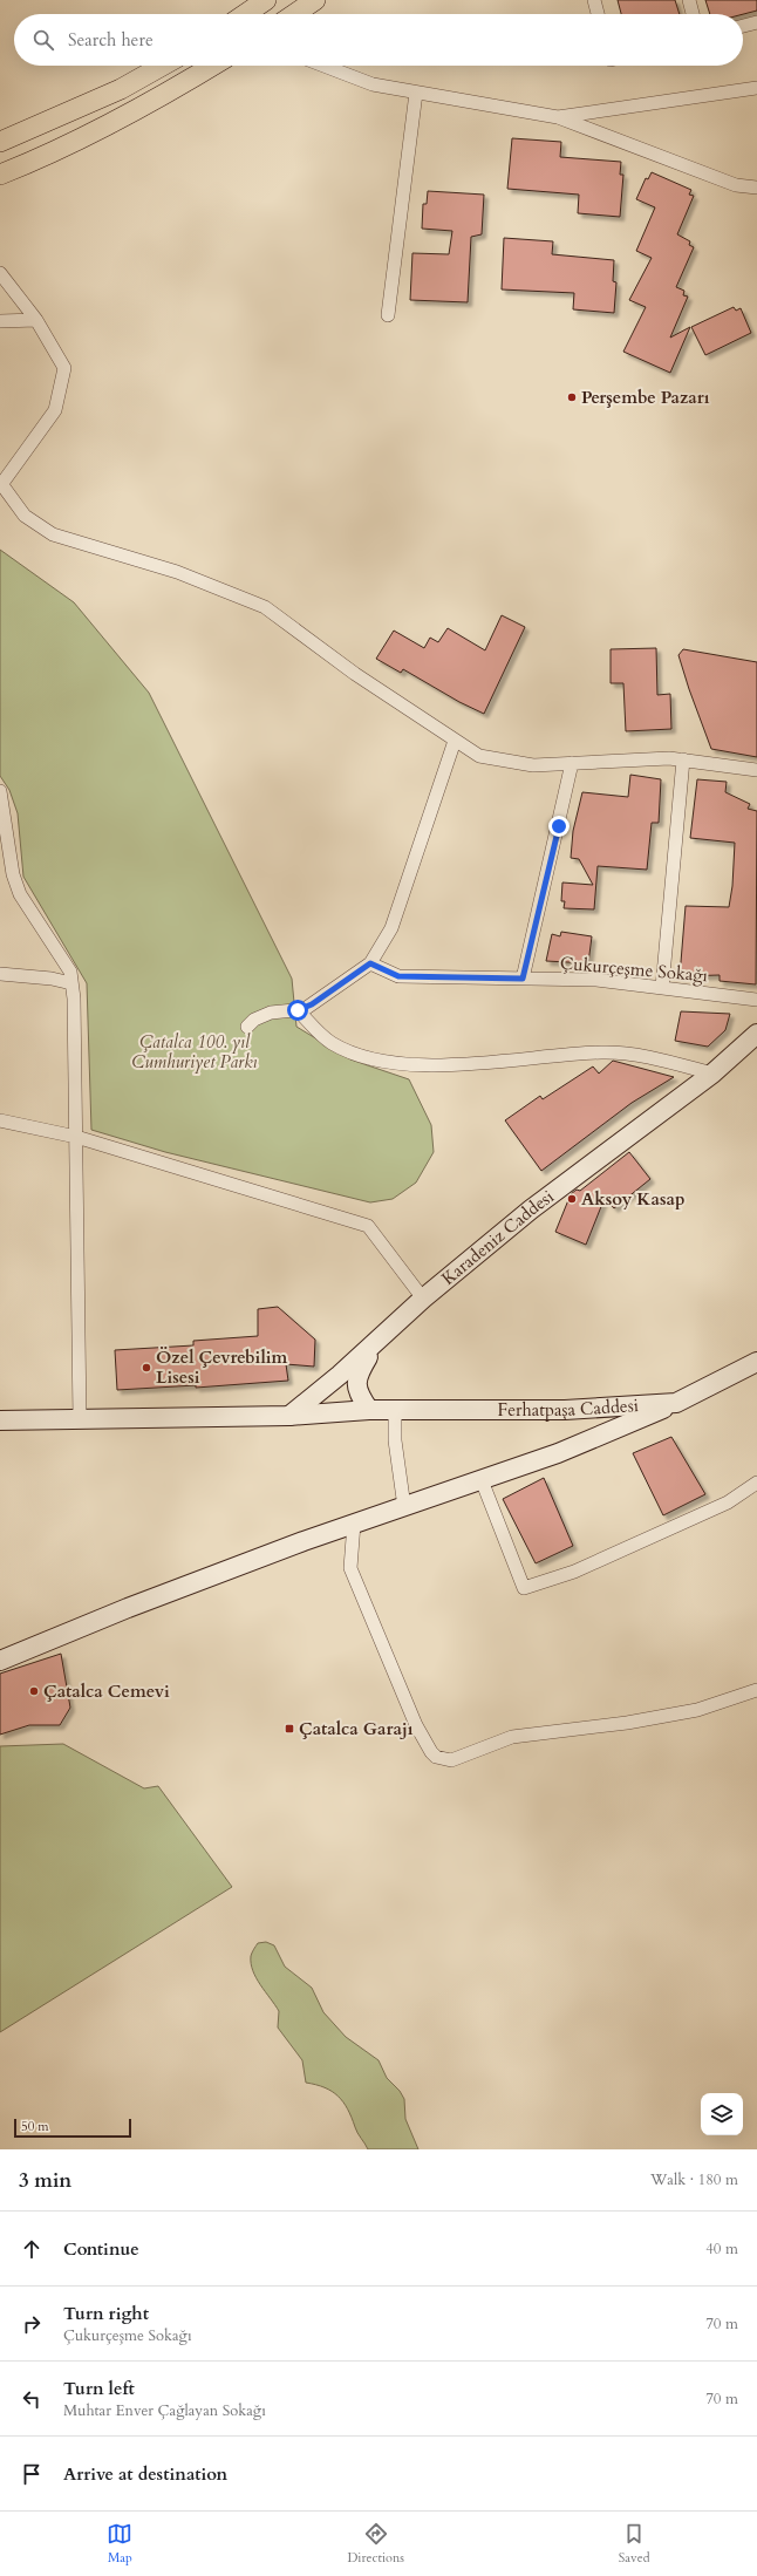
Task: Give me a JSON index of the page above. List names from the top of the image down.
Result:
{
  "streets": {
    "street": ["Çukurçeşme Sokağı", "Karadeniz Caddesi", "Ferhatpaşa Caddesi"]
  },
  "crossings": [
    ["Karadeniz Caddesi", "Ferhatpaşa Caddesi"]
  ],
  "parks": ["Çatalca 100. yıl Cumhuriyet Parkı"],
  "places": {
    "other": [
      "Perşembe Pazarı",
      "Aksoy Kasap",
      "Özel Çevrebilim Lisesi",
      "Çatalca Cemevi"
    ],
    "transit": ["Çatalca Garajı"]
  },
  "scale_bar": "50 m",
  "page": {
    "search": "Search here",
    "scale": "50 m",
    "heading": ["3 min", "Walk · 180 m"],
    "list": [
      ["Continue", "40 m"],
      ["Turn right", "Çukurçeşme Sokağı", "70 m"],
      ["Turn left", "Muhtar Enver Çağlayan Sokağı", "70 m"],
      "Arrive at destination"
    ],
    "nav": ["Map", "Directions", "Saved"]
  }
}
